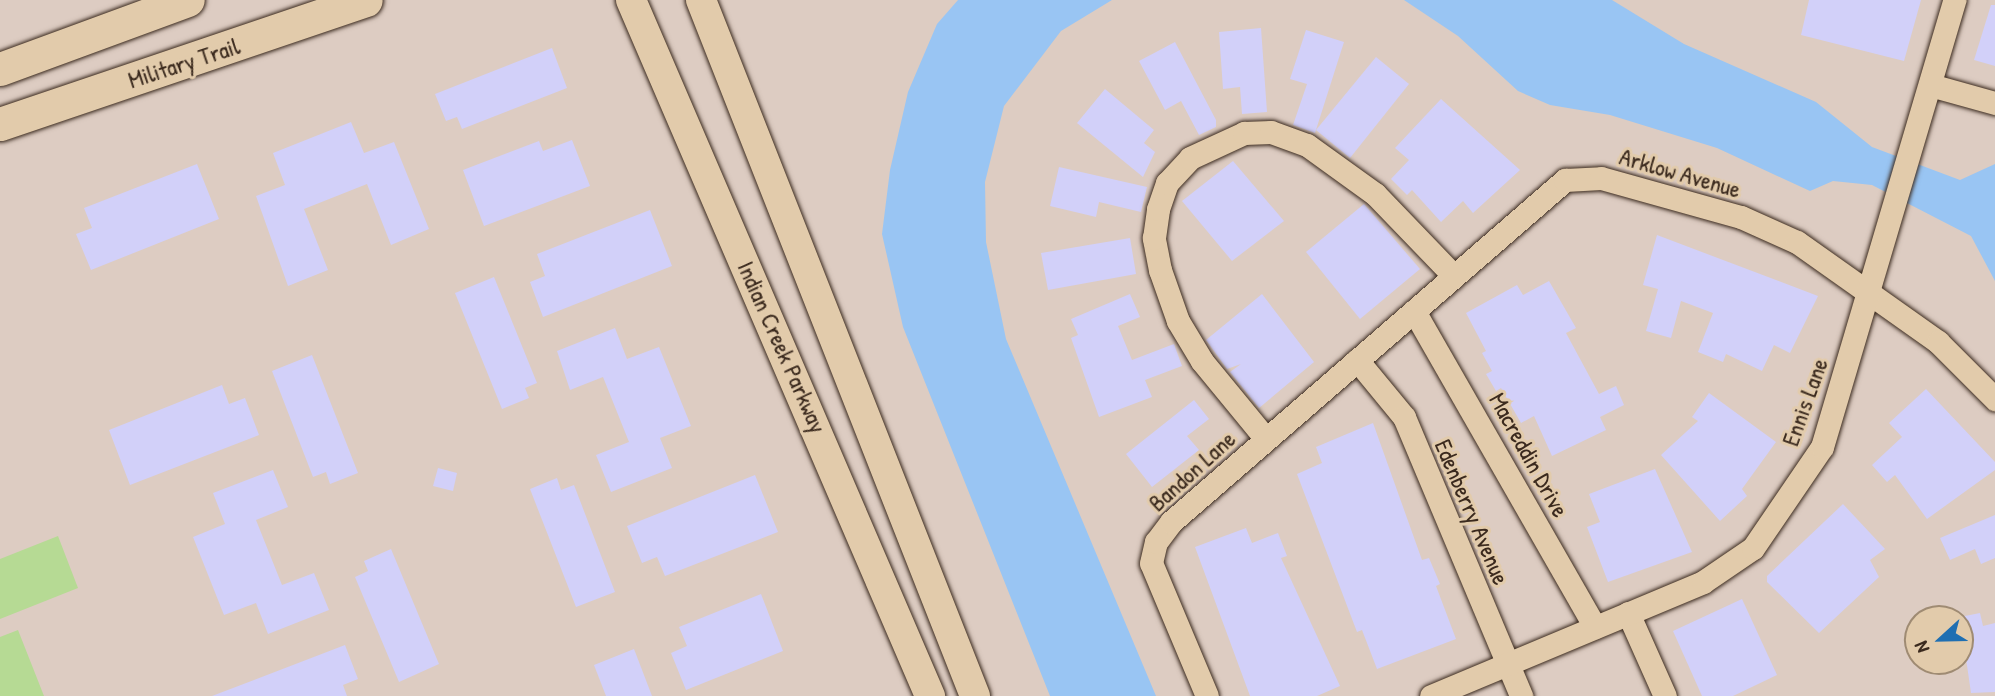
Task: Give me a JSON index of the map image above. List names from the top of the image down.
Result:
{
  "streets": {
    "main road": ["Military Trail"],
    "street": [
      "Arklow Avenue",
      "Indian Creek Parkway",
      "Ennis Lane",
      "Macreddin Drive",
      "Bandon Lane",
      "Edenberry Avenue"
    ]
  },
  "crossings": [
    ["Arklow Avenue", "Ennis Lane"],
    ["Arklow Avenue", "Macreddin Drive"],
    ["Arklow Avenue", "Bandon Lane"],
    ["Arklow Avenue", "Edenberry Avenue"],
    ["Ennis Lane", "Macreddin Drive"],
    ["Ennis Lane", "Edenberry Avenue"],
    ["Bandon Lane", "Edenberry Avenue"]
  ],
  "north": "left"
}
